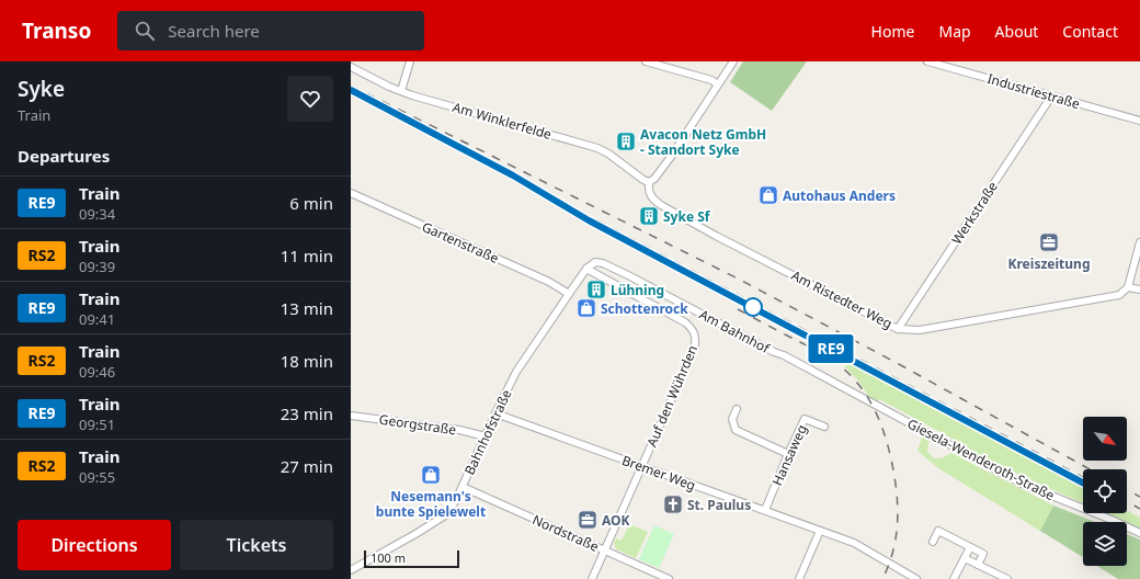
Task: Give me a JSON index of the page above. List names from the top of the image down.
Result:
{
  "streets": {
    "street": [
      "Industriestraße",
      "Am Winklerfelde",
      "Werkstraße",
      "Gartenstraße",
      "Am Ristedter Weg",
      "Am Bahnhof",
      "Auf den Wührden",
      "Georgstraße",
      "Bahnhofstraße",
      "Hansaweg",
      "Giesela-Wenderoth-Straße",
      "Bremer Weg",
      "Nordstraße"
    ]
  },
  "crossings": [
    ["Industriestraße", "Werkstraße"],
    ["Am Winklerfelde", "Am Ristedter Weg"],
    ["Werkstraße", "Am Ristedter Weg"],
    ["Gartenstraße", "Bahnhofstraße"],
    ["Am Bahnhof", "Bahnhofstraße"],
    ["Am Bahnhof", "Giesela-Wenderoth-Straße"],
    ["Auf den Wührden", "Bahnhofstraße"],
    ["Auf den Wührden", "Bremer Weg"],
    ["Auf den Wührden", "Nordstraße"],
    ["Georgstraße", "Bahnhofstraße"],
    ["Bahnhofstraße", "Bremer Weg"],
    ["Bahnhofstraße", "Nordstraße"],
    ["Hansaweg", "Bremer Weg"]
  ],
  "places": {
    "building": ["Avacon Netz GmbH - Standort Syke", "Syke Sf", "Lühning"],
    "shop": ["Autohaus Anders", "Schottenrock", "Nesemann's bunte Spielewelt"],
    "office": ["Kreiszeitung", "AOK"],
    "church": ["St. Paulus"]
  },
  "scale_bar": "100 m",
  "north": "bottom right",
  "page": {
    "header": "Transo",
    "search": "Search here",
    "nav": [
      "Home",
      "Map",
      "About",
      "Contact"
    ],
    "heading": [
      ["Syke", "Train"],
      "Departures"
    ],
    "on_map": "RE9",
    "list": [
      {
        "mark": "RE9",
        "name": "Train",
        "note": "09:34",
        "value": "6 min"
      },
      {
        "mark": "RS2",
        "name": "Train",
        "note": "09:39",
        "value": "11 min"
      },
      {
        "mark": "RE9",
        "name": "Train",
        "note": "09:41",
        "value": "13 min"
      },
      {
        "mark": "RS2",
        "name": "Train",
        "note": "09:46",
        "value": "18 min"
      },
      {
        "mark": "RE9",
        "name": "Train",
        "note": "09:51",
        "value": "23 min"
      },
      {
        "mark": "RS2",
        "name": "Train",
        "note": "09:55",
        "value": "27 min"
      }
    ],
    "buttons": ["Directions", "Tickets"],
    "scale": "100 m"
  }
}
